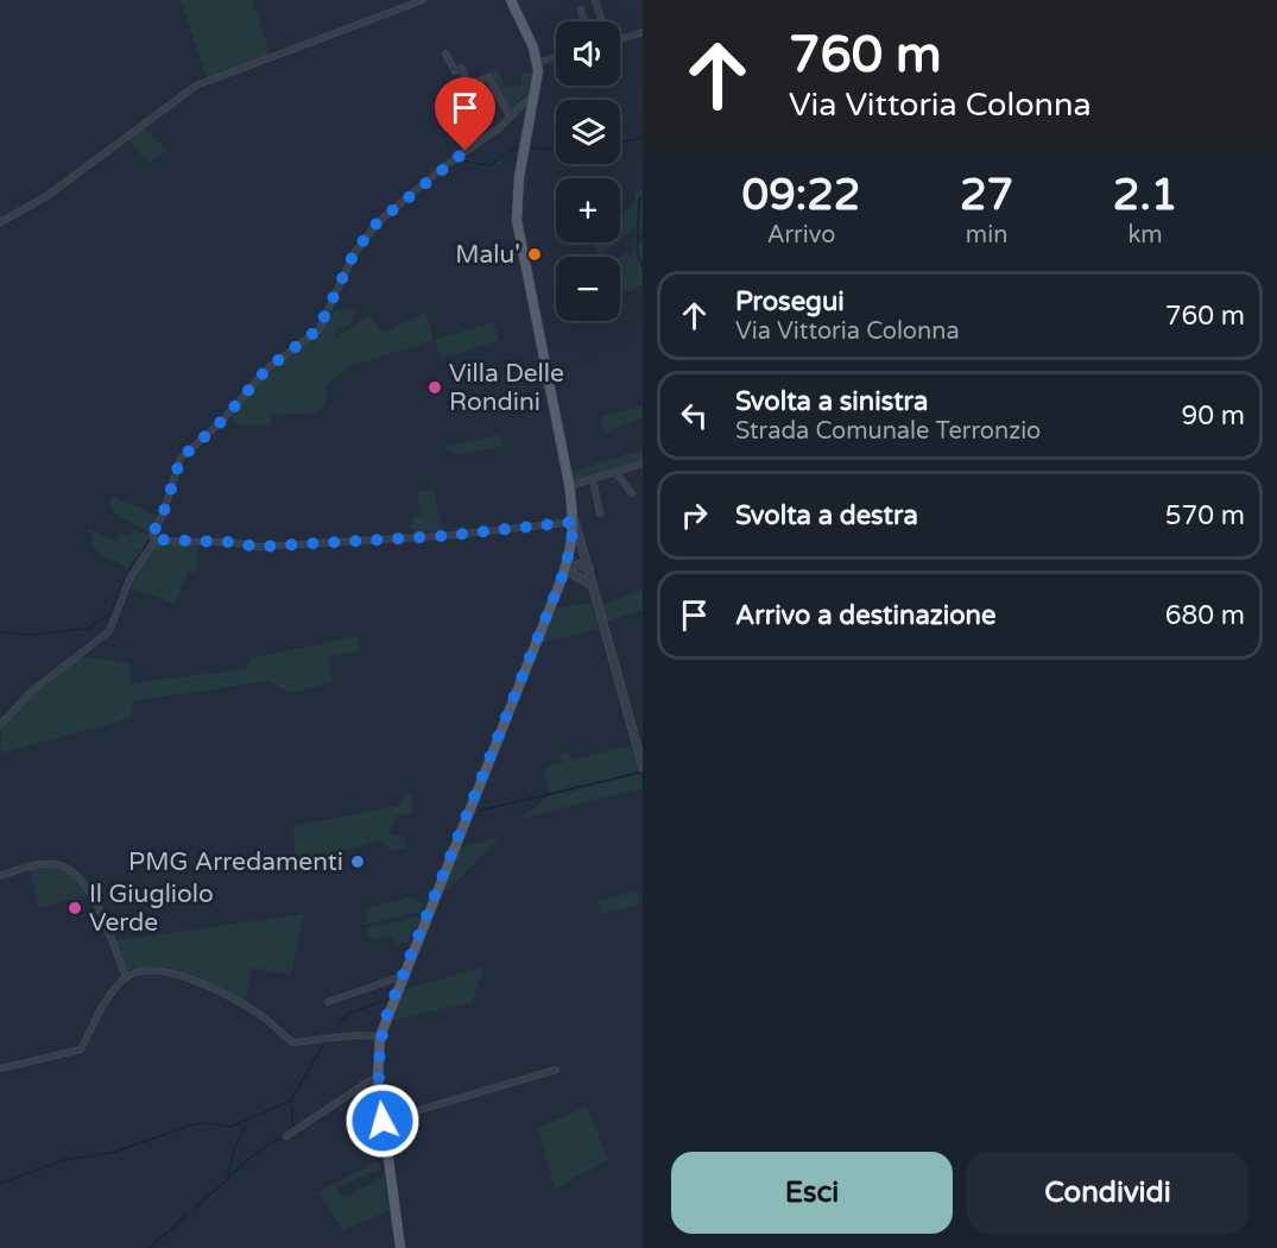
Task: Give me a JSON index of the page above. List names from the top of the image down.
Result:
{
  "places": [
    "Malu'",
    "Villa Delle Rondini",
    "PMG Arredamenti",
    "Il Giugliolo Verde"
  ],
  "page": {
    "turn": ["760 m", "Via Vittoria Colonna"],
    "map_buttons": ["+", "−"],
    "eta": [
      "09:22",
      "Arrivo",
      "27",
      "min",
      "2.1",
      "km"
    ],
    "list": [
      {
        "name": "Prosegui",
        "note": "Via Vittoria Colonna",
        "value": "760 m"
      },
      {
        "name": "Svolta a sinistra",
        "note": "Strada Comunale Terronzio",
        "value": "90 m"
      },
      {
        "name": "Svolta a destra",
        "value": "570 m"
      },
      {
        "name": "Arrivo a destinazione",
        "value": "680 m"
      }
    ],
    "buttons": ["Esci", "Condividi"]
  }
}
